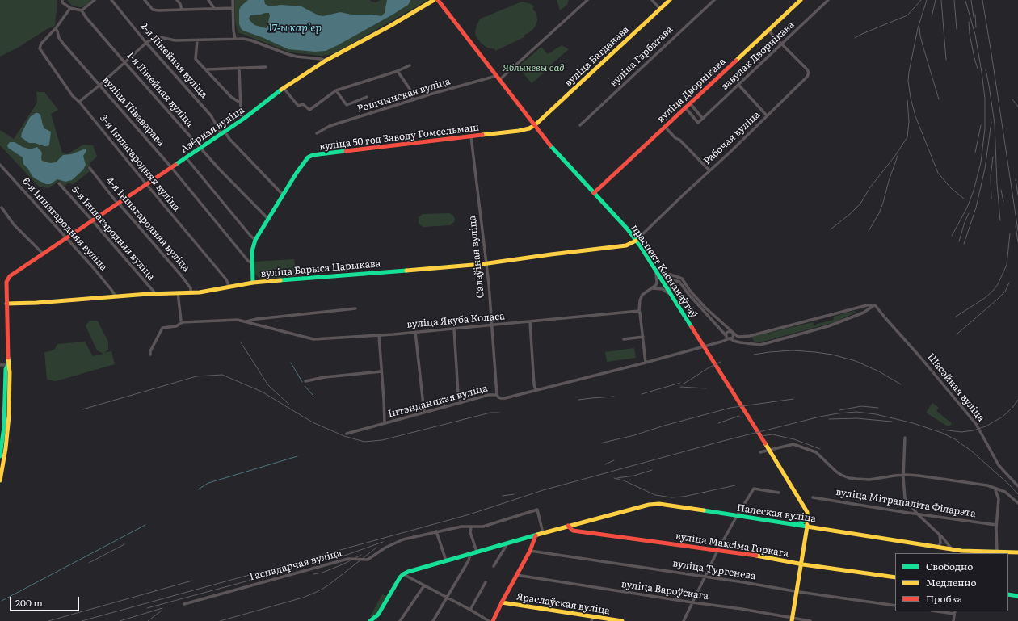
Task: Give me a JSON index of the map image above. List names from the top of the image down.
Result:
{
  "streets": {
    "main road": [
      "вуліца Багданава",
      "вуліца Дворнікава",
      "Азёрная вуліца",
      "вуліца 50 год Заводу Гомсельмаш",
      "вуліца Барыса Царыкава",
      "праспект Касманаўтаў",
      "Палеская вуліца",
      "вуліца Максіма Горкага",
      "Яраслаўская вуліца"
    ],
    "street": [
      "завулак Дворнікава",
      "вуліца Гарбатава",
      "2-я Лінейная вуліца",
      "1-я Лінейная вуліца",
      "Рошчынская вуліца",
      "вуліца Піваварава",
      "Рабочая вуліца",
      "3-я Іншагародняя вуліца",
      "6-я Іншагародняя вуліца",
      "4-я Іншагародняя вуліца",
      "5-я Іншагародняя вуліца",
      "Салаўіная вуліца",
      "вуліца Якуба Коласа",
      "Шасэйная вуліца",
      "Інтэнданцкая вуліца",
      "вуліца Мітрапаліта Філарэта",
      "Гаспадарчая вуліца",
      "вуліца Тургенева",
      "вуліца Вароўскага"
    ]
  },
  "crossings": [
    ["завулак Дворнікава", "вуліца Дворнікава"],
    ["завулак Дворнікава", "Рабочая вуліца"],
    ["вуліца Багданава", "вуліца 50 год Заводу Гомсельмаш"],
    ["вуліца Багданава", "праспект Касманаўтаў"],
    ["2-я Лінейная вуліца", "Азёрная вуліца"],
    ["2-я Лінейная вуліца", "вуліца 50 год Заводу Гомсельмаш"],
    ["1-я Лінейная вуліца", "Азёрная вуліца"],
    ["1-я Лінейная вуліца", "вуліца 50 год Заводу Гомсельмаш"],
    ["вуліца Дворнікава", "праспект Касманаўтаў"],
    ["Рошчынская вуліца", "праспект Касманаўтаў"],
    ["вуліца Піваварава", "Азёрная вуліца"],
    ["вуліца Піваварава", "вуліца 50 год Заводу Гомсельмаш"],
    ["вуліца Піваварава", "3-я Іншагародняя вуліца"],
    ["Азёрная вуліца", "3-я Іншагародняя вуліца"],
    ["Азёрная вуліца", "6-я Іншагародняя вуліца"],
    ["Азёрная вуліца", "4-я Іншагародняя вуліца"],
    ["Азёрная вуліца", "5-я Іншагародняя вуліца"],
    ["Азёрная вуліца", "вуліца Барыса Царыкава"],
    ["вуліца 50 год Заводу Гомсельмаш", "Салаўіная вуліца"],
    ["вуліца 50 год Заводу Гомсельмаш", "вуліца Барыса Царыкава"],
    ["вуліца 50 год Заводу Гомсельмаш", "праспект Касманаўтаў"],
    ["Рабочая вуліца", "вуліца Барыса Царыкава"],
    ["Рабочая вуліца", "праспект Касманаўтаў"],
    ["3-я Іншагародняя вуліца", "вуліца Барыса Царыкава"],
    ["6-я Іншагародняя вуліца", "вуліца Барыса Царыкава"],
    ["4-я Іншагародняя вуліца", "вуліца Барыса Царыкава"],
    ["5-я Іншагародняя вуліца", "вуліца Барыса Царыкава"],
    ["Салаўіная вуліца", "вуліца Барыса Царыкава"],
    ["Салаўіная вуліца", "вуліца Якуба Коласа"],
    ["Салаўіная вуліца", "Інтэнданцкая вуліца"],
    ["вуліца Барыса Царыкава", "праспект Касманаўтаў"],
    ["Палеская вуліца", "вуліца Максіма Горкага"],
    ["Палеская вуліца", "Гаспадарчая вуліца"]
  ],
  "water": ["17-ы кар’ер"],
  "parks": ["Яблыневы сад"],
  "legend": ["Свободно", "Медленно", "Пробка"],
  "scale_bar": "200 m"
}
